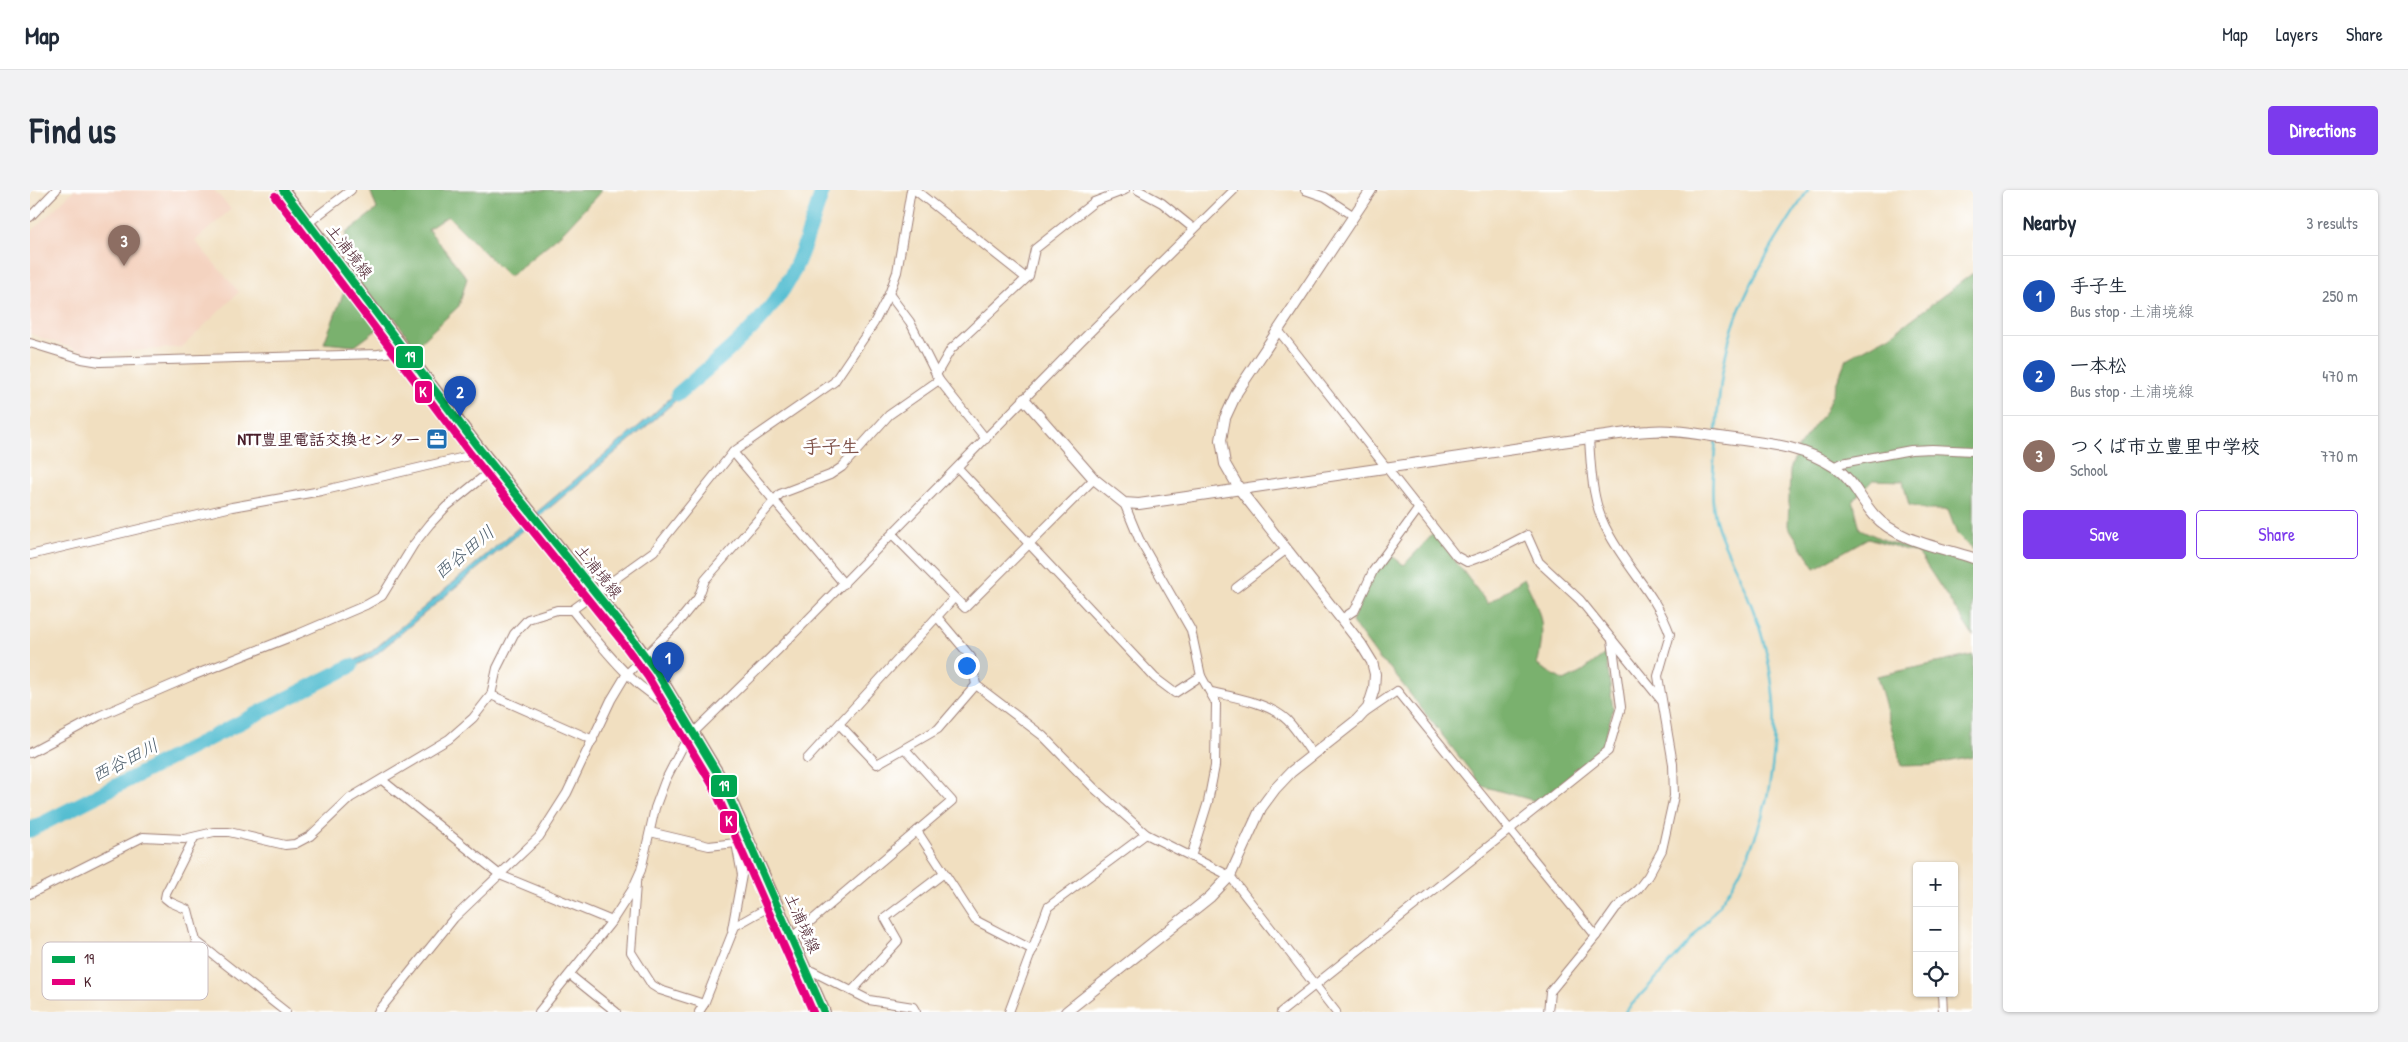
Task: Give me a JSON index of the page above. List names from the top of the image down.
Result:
{
  "streets": {
    "main road": ["土浦境線"]
  },
  "districts": ["手子生"],
  "water": ["西谷田川"],
  "places": {
    "office": ["NTT豊里電話交換センター"]
  },
  "lines": ["transit line 19", "transit line K"],
  "legend": ["19", "K"],
  "page": {
    "header": "Map",
    "nav": ["Map", "Layers", "Share"],
    "buttons": [
      "Directions",
      ["Save", "Share"]
    ],
    "title": "Find us",
    "heading": ["Nearby", "3 results"],
    "pins": ["3", "2", "1"],
    "list": [
      {
        "mark": "1",
        "name": "手子生",
        "note": "Bus stop · 土浦境線",
        "value": "250 m"
      },
      {
        "mark": "2",
        "name": "一本松",
        "note": "Bus stop · 土浦境線",
        "value": "470 m"
      },
      {
        "mark": "3",
        "name": "つくば市立豊里中学校",
        "note": "School",
        "value": "770 m"
      }
    ],
    "map_buttons": ["+", "−"]
  }
}
